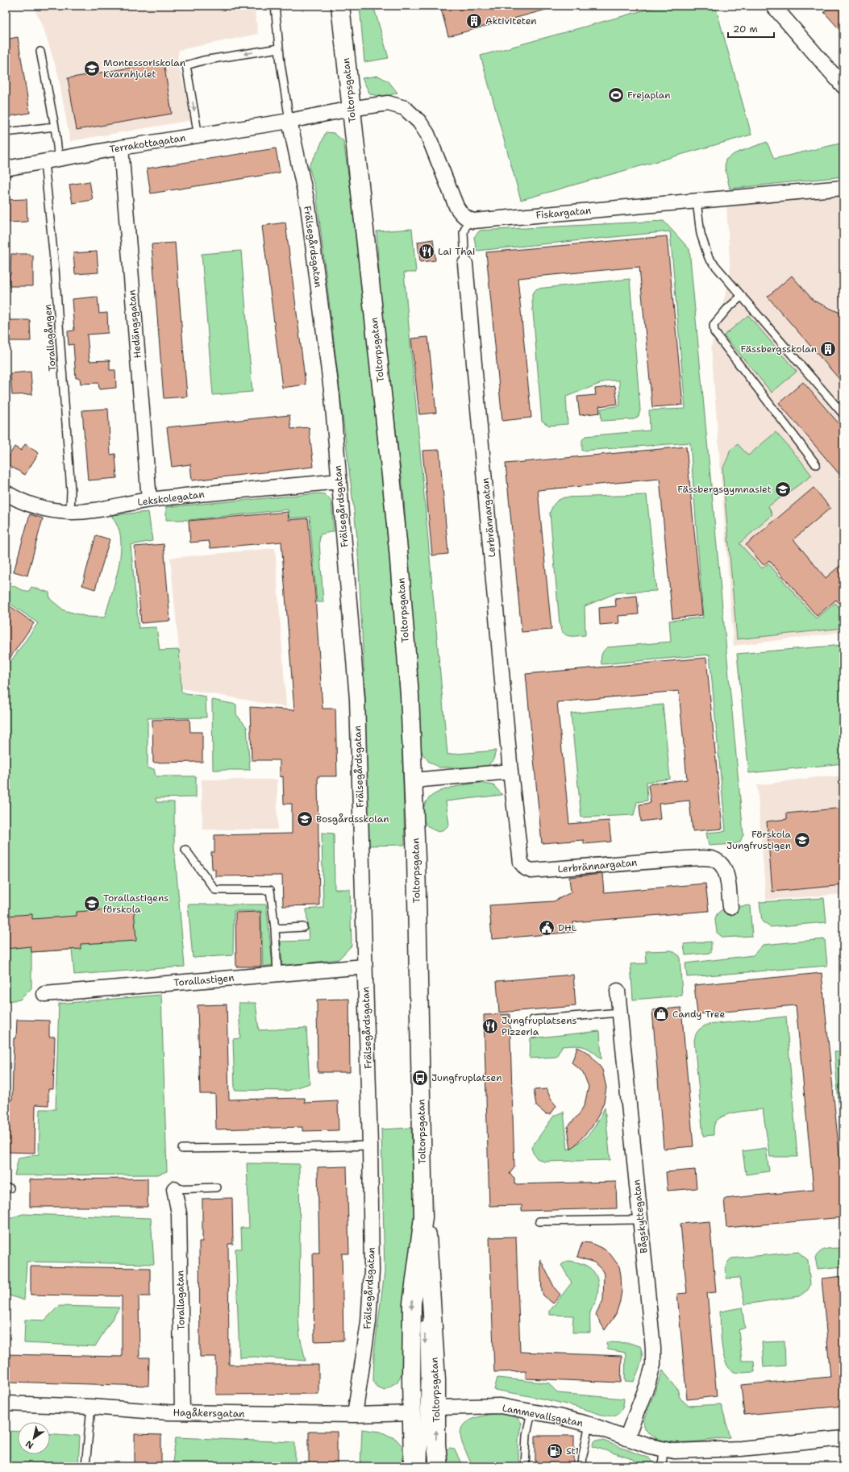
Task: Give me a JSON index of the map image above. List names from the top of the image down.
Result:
{
  "streets": {
    "street": [
      "Toltorpsgatan",
      "Terrakottagatan",
      "Fiskargatan",
      "Frälsegårdsgatan",
      "Hedängsgatan",
      "Lekskolegatan",
      "Lerbrännargatan",
      "Torallastigen",
      "Bågskyttegatan",
      "Torallagatan",
      "Hagåkersgatan",
      "Lammevallsgatan"
    ],
    "lane": ["Torallagången"]
  },
  "crossings": [
    ["Toltorpsgatan", "Terrakottagatan"],
    ["Toltorpsgatan", "Hagåkersgatan"],
    ["Toltorpsgatan", "Lammevallsgatan"],
    ["Terrakottagatan", "Frälsegårdsgatan"],
    ["Terrakottagatan", "Hedängsgatan"],
    ["Terrakottagatan", "Torallagången"],
    ["Frälsegårdsgatan", "Lekskolegatan"],
    ["Frälsegårdsgatan", "Torallastigen"],
    ["Frälsegårdsgatan", "Hagåkersgatan"],
    ["Hedängsgatan", "Lekskolegatan"],
    ["Torallagången", "Lekskolegatan"],
    ["Bågskyttegatan", "Lammevallsgatan"],
    ["Torallagatan", "Hagåkersgatan"]
  ],
  "places": {
    "building": ["Aktiviteten", "Fässbergsskolan"],
    "school or university": [
      "Montessoriskolan Kvarnhjulet",
      "Fässbergsgymnasiet",
      "Bosgårdsskolan",
      "Förskola Jungfrustigen",
      "Torallastigens förskola"
    ],
    "sports": ["Frejaplan"],
    "restaurant": ["Lai Thai", "Jungfruplatsens Pizzeria"],
    "public building": ["DHL"],
    "shop": ["Candy Tree"],
    "bus stop": ["Jungfruplatsen"],
    "fuel station": ["St1"]
  },
  "scale_bar": "20 m",
  "north": "bottom left"
}
